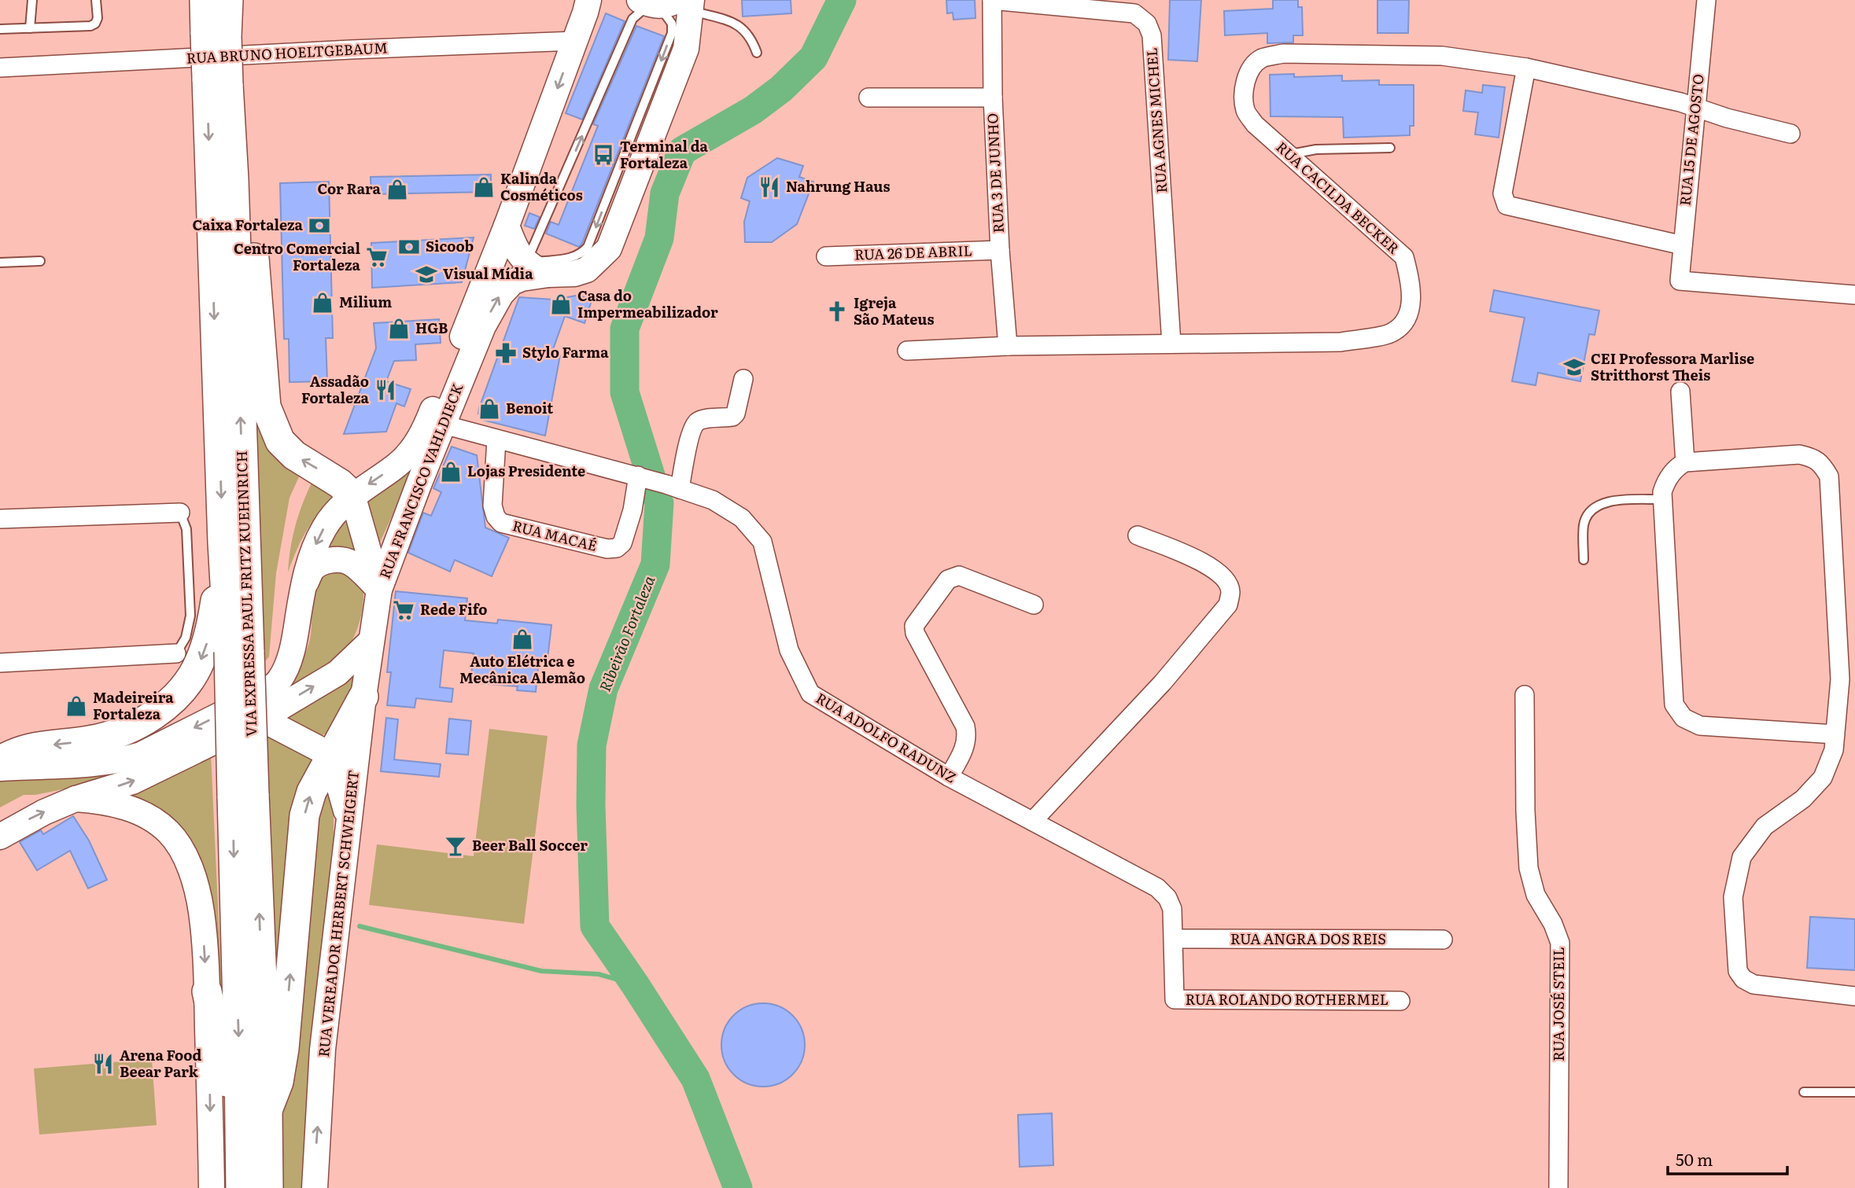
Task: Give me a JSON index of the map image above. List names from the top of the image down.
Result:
{
  "streets": {
    "main road": ["RUA FRANCISCO VAHLDIECK", "VIA EXPRESSA PAUL FRITZ KUEHNRICH", "RUA VEREADOR HERBERT SCHWEIGERT"],
    "street": [
      "RUA BRUNO HOELTGEBAUM",
      "RUA AGNES MICHEL",
      "RUA 15 DE AGOSTO",
      "RUA 3 DE JUNHO",
      "RUA CACILDA BECKER",
      "RUA 26 DE ABRIL",
      "RUA MACAÉ",
      "RUA ADOLFO RADUNZ",
      "RUA ANGRA DOS REIS",
      "RUA ROLANDO ROTHERMEL",
      "RUA JOSÉ STEIL"
    ]
  },
  "crossings": [
    ["RUA BRUNO HOELTGEBAUM", "RUA FRANCISCO VAHLDIECK"],
    ["RUA AGNES MICHEL", "RUA 3 DE JUNHO"],
    ["RUA AGNES MICHEL", "RUA CACILDA BECKER"],
    ["RUA 15 DE AGOSTO", "RUA CACILDA BECKER"],
    ["RUA 3 DE JUNHO", "RUA CACILDA BECKER"],
    ["RUA 3 DE JUNHO", "RUA 26 DE ABRIL"],
    ["RUA FRANCISCO VAHLDIECK", "RUA ADOLFO RADUNZ"],
    ["RUA FRANCISCO VAHLDIECK", "RUA VEREADOR HERBERT SCHWEIGERT"],
    ["RUA MACAÉ", "RUA ADOLFO RADUNZ"],
    ["RUA ADOLFO RADUNZ", "RUA ANGRA DOS REIS"],
    ["RUA ADOLFO RADUNZ", "RUA ROLANDO ROTHERMEL"]
  ],
  "water": ["Ribeirão Fortaleza"],
  "places": {
    "bus stop": ["Terminal da Fortaleza"],
    "shop": [
      "Kalinda Cosméticos",
      "Cor Rara",
      "Milium",
      "Casa do Impermeabilizador",
      "HGB",
      "Benoit",
      "Lojas Presidente",
      "Auto Elétrica e Mecânica Alemão",
      "Madeireira Fortaleza"
    ],
    "restaurant": ["Nahrung Haus", "Assadão Fortaleza", "Arena Food Beear Park"],
    "bank": ["Caixa Fortaleza", "Sicoob"],
    "supermarket": ["Centro Comercial Fortaleza", "Rede Fifo"],
    "school or university": ["Visual Mídia", "CEI Professora Marlise Stritthorst Theis"],
    "church": ["Igreja São Mateus"],
    "pharmacy": ["Stylo Farma"],
    "bar": ["Beer Ball Soccer"]
  },
  "scale_bar": "50 m"
}
